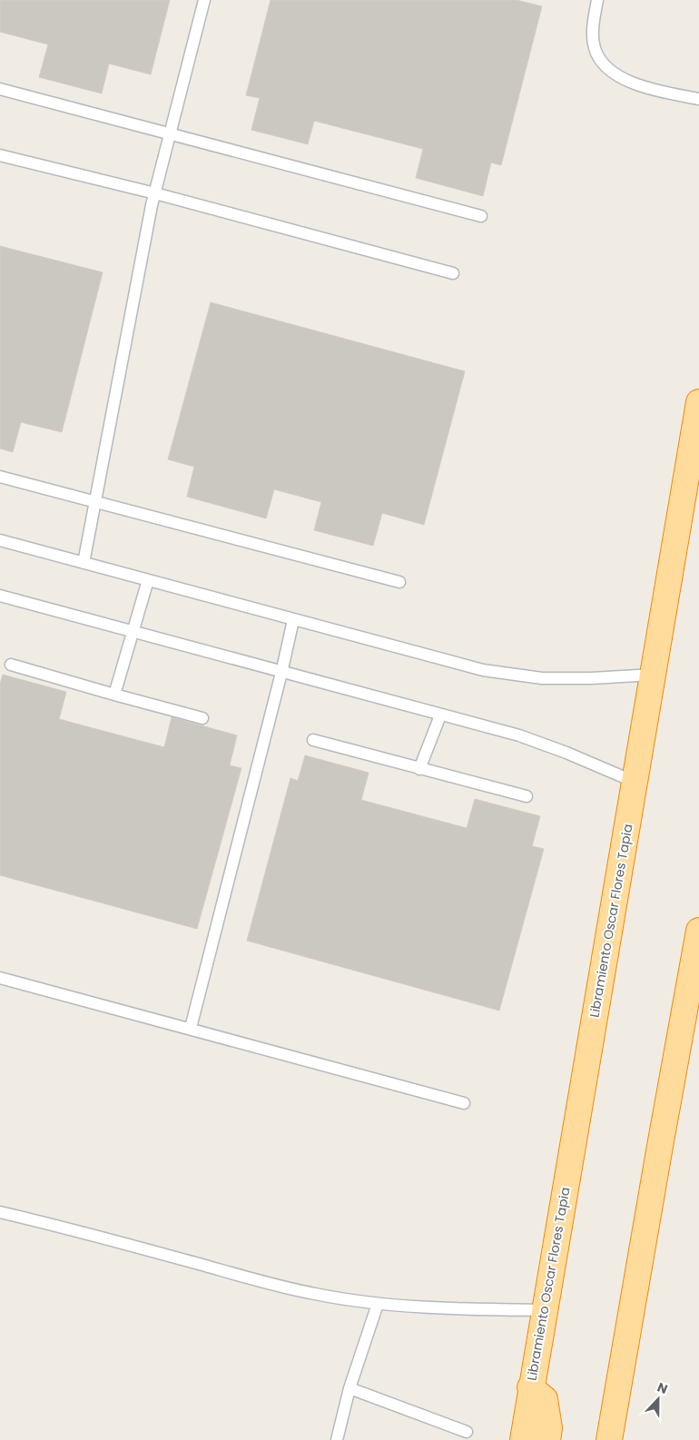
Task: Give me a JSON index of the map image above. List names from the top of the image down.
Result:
{
  "streets": {
    "highway": ["Libramiento Oscar Flores Tapia"]
  },
  "north": "top"
}
